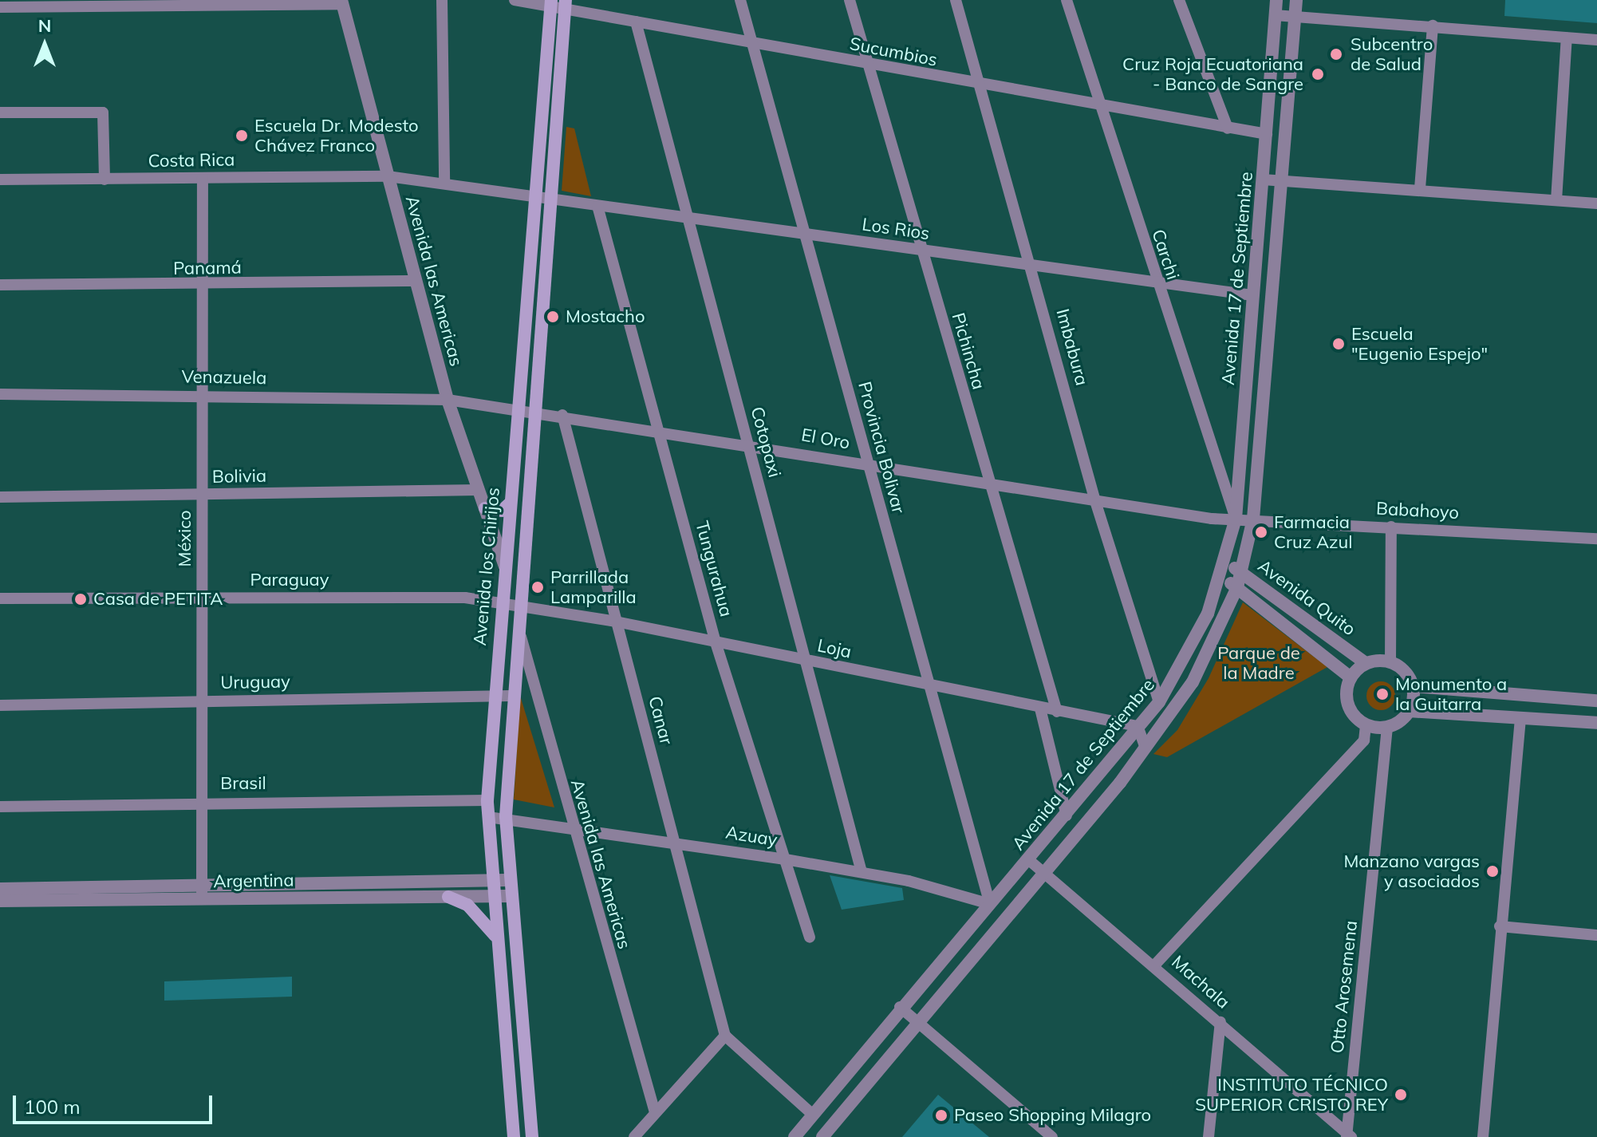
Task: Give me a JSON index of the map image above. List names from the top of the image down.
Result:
{
  "streets": {
    "main road": ["Avenida los Chirijos"],
    "street": [
      "Sucumbios",
      "Costa Rica",
      "Los Rios",
      "Carchi",
      "Panamá",
      "Avenida 17 de Septiembre",
      "Avenida las Americas",
      "Imbabura",
      "Pichincha",
      "Venazuela",
      "El Oro",
      "Cotopaxi",
      "Provincia Bolivar",
      "Bolivia",
      "Babahoyo",
      "México",
      "Tungurahua",
      "Paraguay",
      "Avenida Quito",
      "Loja",
      "Uruguay",
      "Canar",
      "Brasil",
      "Azuay",
      "Argentina",
      "Machala",
      "Otto Arosemena"
    ]
  },
  "crossings": [
    ["Sucumbios", "Carchi"],
    ["Sucumbios", "Avenida 17 de Septiembre"],
    ["Sucumbios", "Imbabura"],
    ["Sucumbios", "Pichincha"],
    ["Sucumbios", "Cotopaxi"],
    ["Sucumbios", "Provincia Bolivar"],
    ["Sucumbios", "Avenida los Chirijos"],
    ["Costa Rica", "Los Rios"],
    ["Costa Rica", "Avenida las Americas"],
    ["Costa Rica", "México"],
    ["Costa Rica", "Avenida los Chirijos"],
    ["Los Rios", "Carchi"],
    ["Los Rios", "Avenida 17 de Septiembre"],
    ["Los Rios", "Imbabura"],
    ["Los Rios", "Pichincha"],
    ["Los Rios", "Cotopaxi"],
    ["Los Rios", "Provincia Bolivar"],
    ["Los Rios", "Avenida los Chirijos"],
    ["Los Rios", "Tungurahua"],
    ["Carchi", "Avenida 17 de Septiembre"],
    ["Carchi", "El Oro"],
    ["Carchi", "Babahoyo"],
    ["Panamá", "Avenida las Americas"],
    ["Panamá", "México"],
    ["Avenida 17 de Septiembre", "Imbabura"],
    ["Avenida 17 de Septiembre", "El Oro"],
    ["Avenida 17 de Septiembre", "Provincia Bolivar"],
    ["Avenida 17 de Septiembre", "Babahoyo"],
    ["Avenida 17 de Septiembre", "Avenida Quito"],
    ["Avenida 17 de Septiembre", "Loja"],
    ["Avenida 17 de Septiembre", "Azuay"],
    ["Avenida 17 de Septiembre", "Machala"],
    ["Avenida las Americas", "Venazuela"],
    ["Avenida las Americas", "El Oro"],
    ["Avenida las Americas", "Bolivia"],
    ["Avenida las Americas", "Avenida los Chirijos"],
    ["Avenida las Americas", "Azuay"],
    ["Imbabura", "El Oro"],
    ["Pichincha", "El Oro"],
    ["Pichincha", "Loja"],
    ["Venazuela", "El Oro"],
    ["Venazuela", "México"],
    ["El Oro", "Cotopaxi"],
    ["El Oro", "Provincia Bolivar"],
    ["El Oro", "Babahoyo"],
    ["El Oro", "Avenida los Chirijos"],
    ["El Oro", "Tungurahua"],
    ["El Oro", "Canar"],
    ["Cotopaxi", "Loja"],
    ["Cotopaxi", "Azuay"],
    ["Provincia Bolivar", "Loja"],
    ["Provincia Bolivar", "Azuay"],
    ["Bolivia", "México"],
    ["México", "Paraguay"],
    ["México", "Uruguay"],
    ["México", "Brasil"],
    ["México", "Argentina"],
    ["Avenida los Chirijos", "Paraguay"],
    ["Avenida los Chirijos", "Loja"],
    ["Avenida los Chirijos", "Uruguay"],
    ["Avenida los Chirijos", "Brasil"],
    ["Avenida los Chirijos", "Azuay"],
    ["Avenida los Chirijos", "Argentina"],
    ["Tungurahua", "Loja"],
    ["Tungurahua", "Azuay"],
    ["Paraguay", "Loja"],
    ["Avenida Quito", "Otto Arosemena"],
    ["Loja", "Canar"],
    ["Canar", "Azuay"],
    ["Machala", "Otto Arosemena"]
  ],
  "parks": ["Parque de la Madre"],
  "places": [
    "Subcentro de Salud",
    "Cruz Roja Ecuatoriana - Banco de Sangre",
    "Escuela Dr. Modesto Chávez Franco",
    "Mostacho",
    "Escuela \"Eugenio Espejo\"",
    "Farmacia Cruz Azul",
    "Parrillada Lamparilla",
    "Casa de PETITA",
    "Monumento a la Guitarra",
    "Manzano vargas y asociados",
    "INSTITUTO TÉCNICO SUPERIOR CRISTO REY",
    "Paseo Shopping Milagro"
  ],
  "scale_bar": "100 m",
  "north": "top"
}
